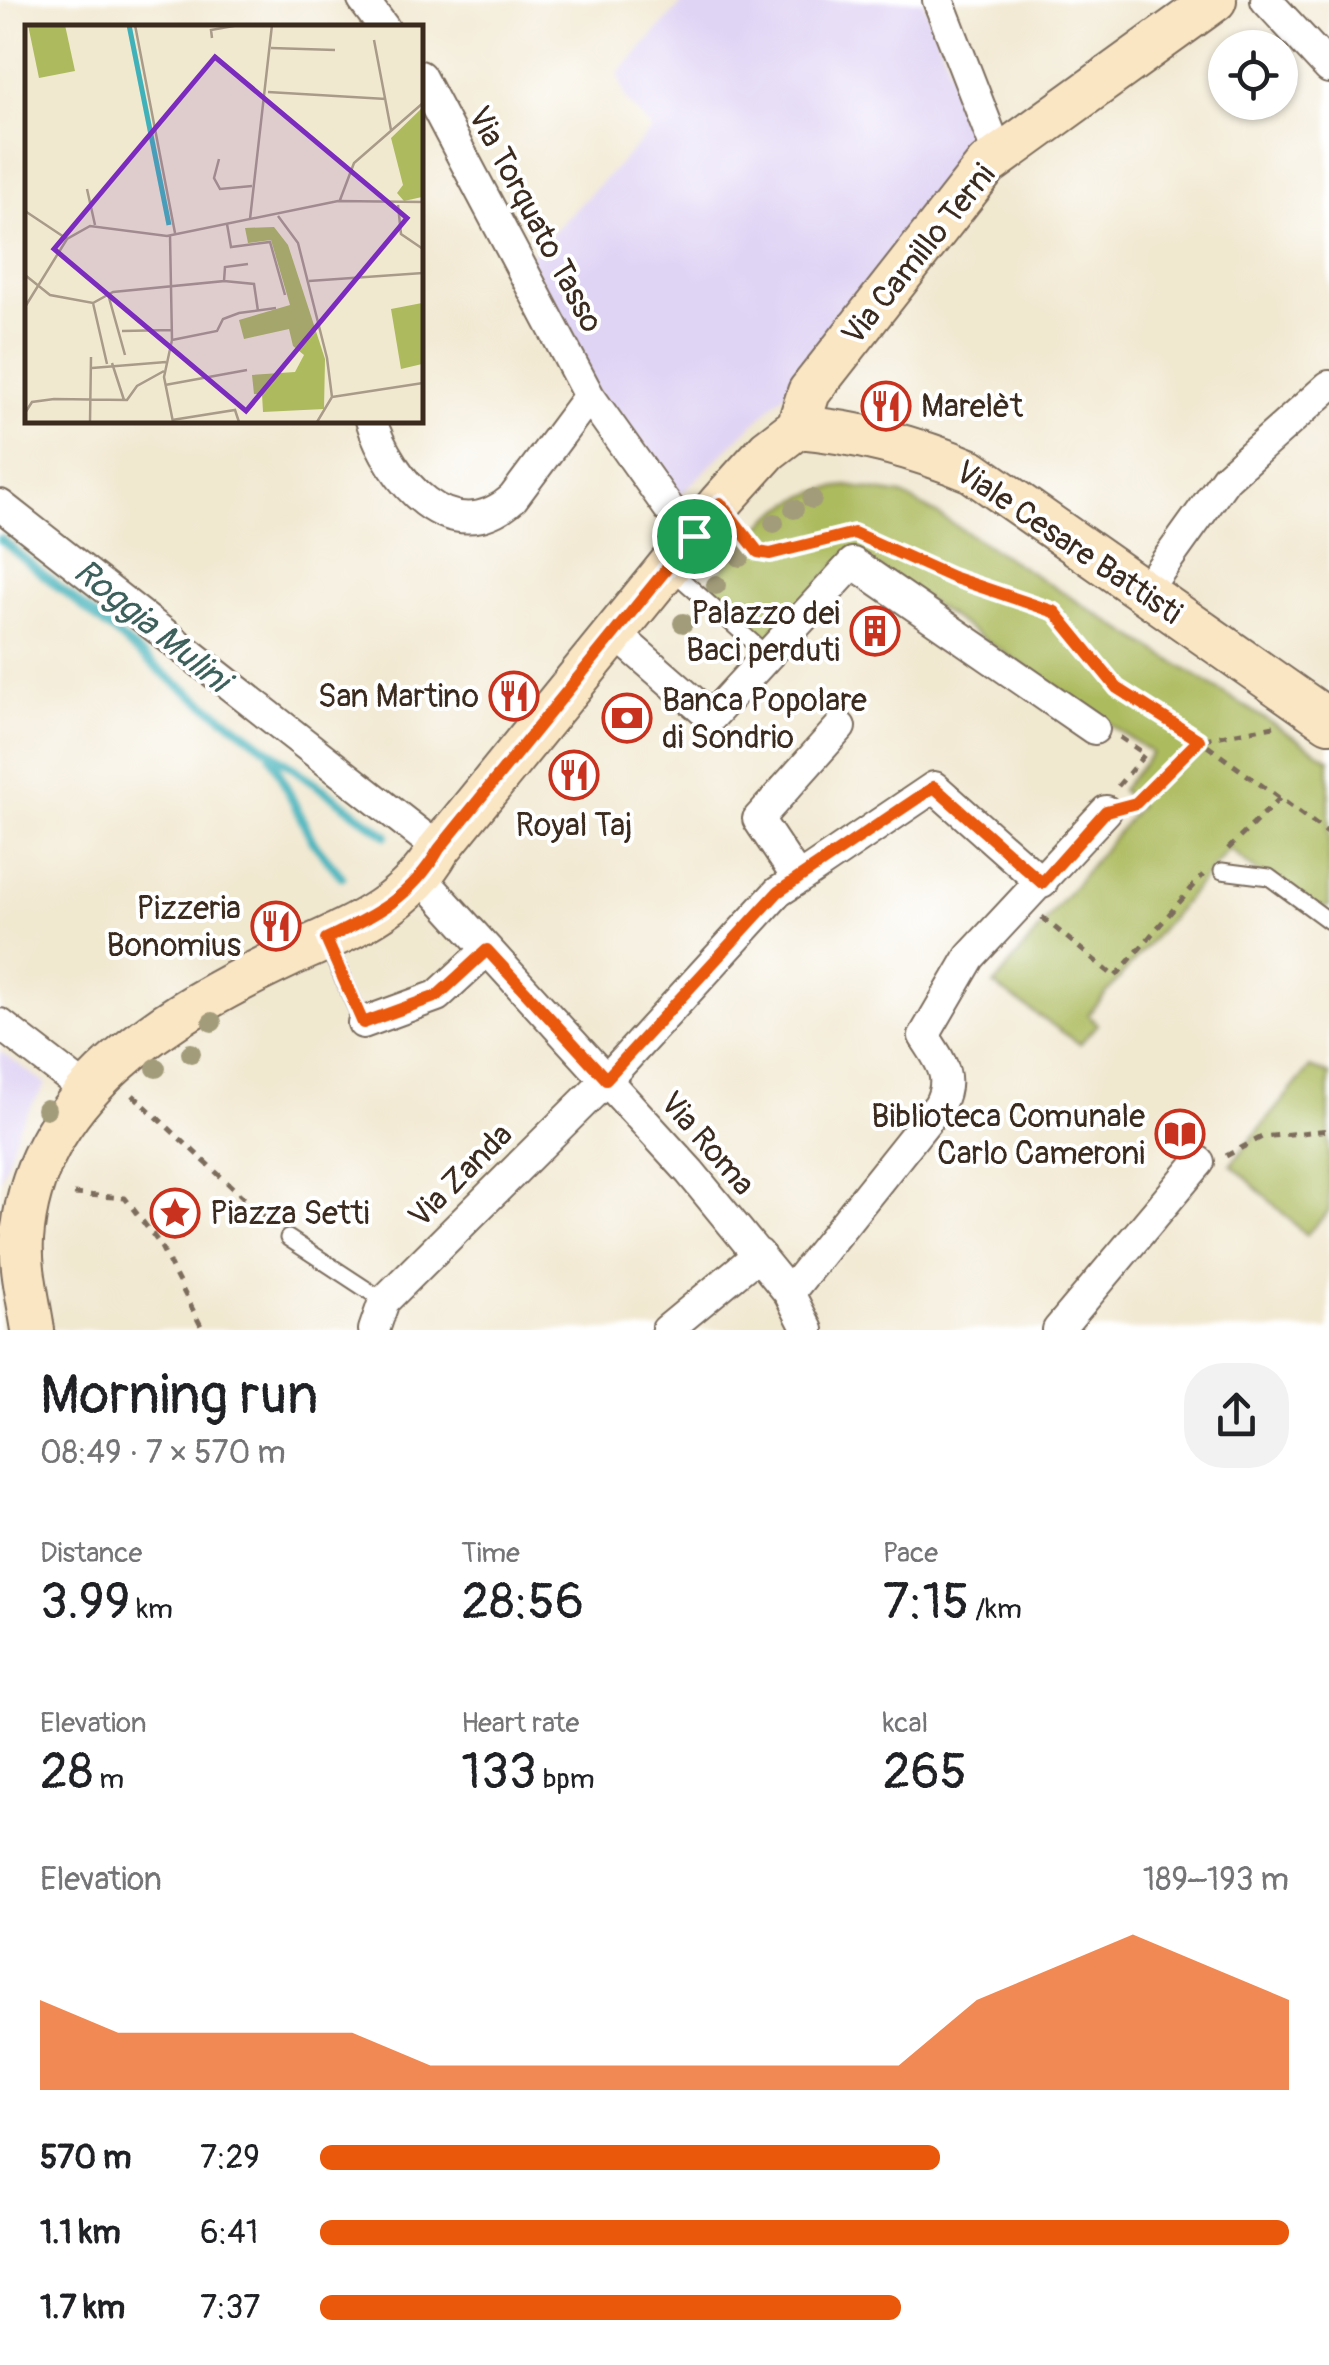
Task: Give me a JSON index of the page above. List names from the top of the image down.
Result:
{
  "streets": {
    "street": [
      "Via Torquato Tasso",
      "Via Camillo Terni",
      "Viale Cesare Battisti",
      "Via Roma",
      "Via Zanda"
    ]
  },
  "crossings": [
    ["Via Camillo Terni", "Viale Cesare Battisti"],
    ["Via Roma", "Via Zanda"]
  ],
  "water": ["Roggia Mulini"],
  "places": {
    "restaurant": [
      "Marelèt",
      "San Martino",
      "Royal Taj",
      "Pizzeria Bonomius"
    ],
    "building": ["Palazzo dei Baci perduti"],
    "bank": ["Banca Popolare di Sondrio"],
    "library": ["Biblioteca Comunale Carlo Cameroni"],
    "place": ["Piazza Setti"]
  },
  "page": {
    "heading": ["Morning run", "08:49 · 7 × 570 m"],
    "stats": [
      ["Distance", "3.99 km"],
      ["Time", "28:56"],
      ["Pace", "7:15 /km"],
      ["Elevation", "28 m"],
      ["Heart rate", "133 bpm"],
      ["kcal", "265"]
    ],
    "chart": ["Elevation", "189–193 m"],
    "list": [
      {
        "name": "570 m",
        "note": "7:29"
      },
      {
        "name": "1.1 km",
        "note": "6:41"
      },
      {
        "name": "1.7 km",
        "note": "7:37"
      }
    ]
  }
}
